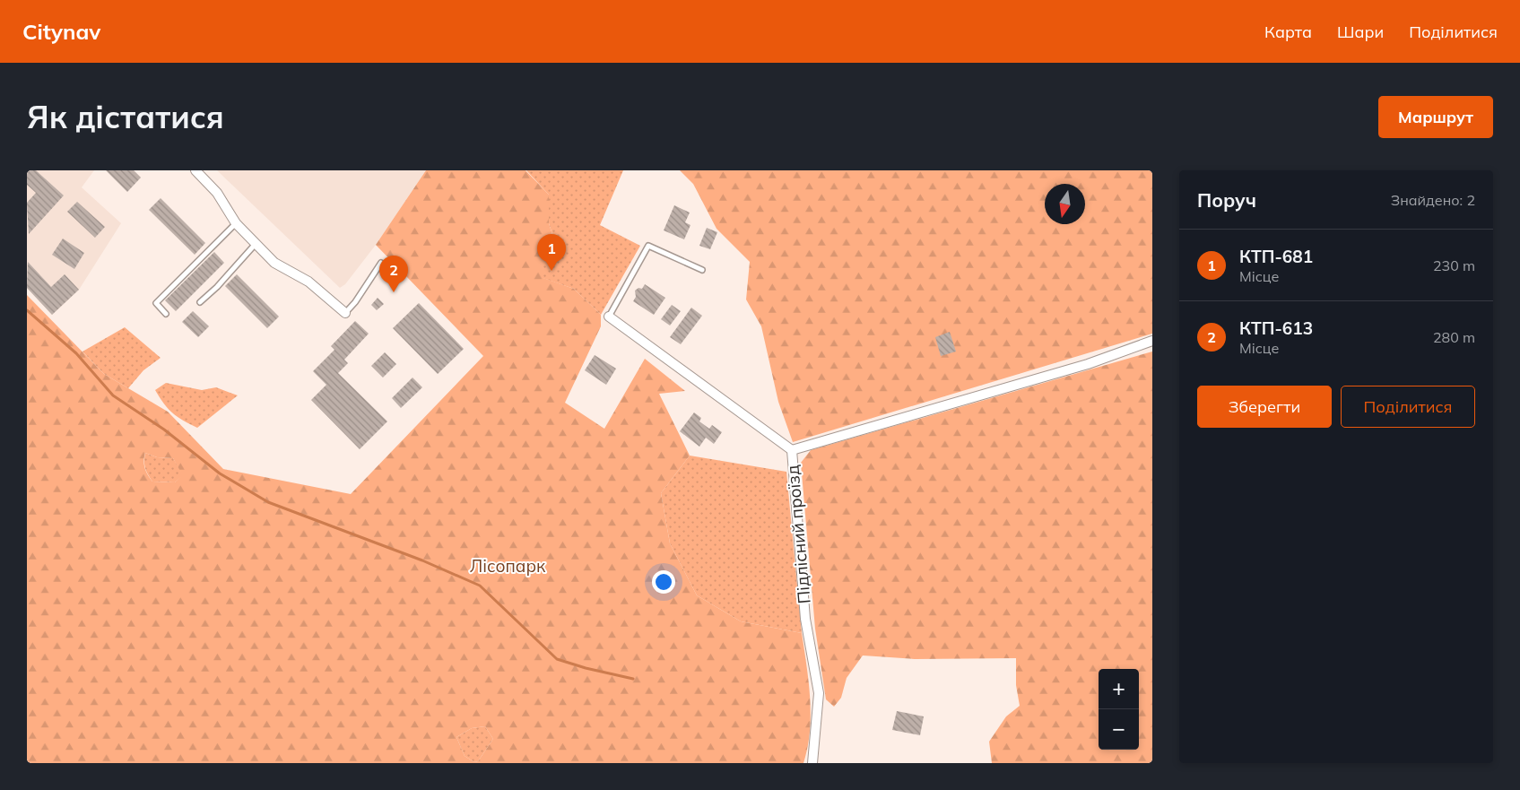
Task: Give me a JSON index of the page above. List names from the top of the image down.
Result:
{
  "streets": {
    "street": ["Підлісний проїзд"]
  },
  "parks": ["Лісопарк"],
  "north": "bottom",
  "page": {
    "header": "Citynav",
    "nav": ["Карта", "Шари", "Поділитися"],
    "buttons": [
      "Маршрут",
      ["Зберегти", "Поділитися"]
    ],
    "title": "Як дістатися",
    "heading": ["Поруч", "Знайдено: 2"],
    "list": [
      {
        "mark": "1",
        "name": "КТП-681",
        "note": "Місце",
        "value": "230 m"
      },
      {
        "mark": "2",
        "name": "КТП-613",
        "note": "Місце",
        "value": "280 m"
      }
    ],
    "pins": ["1", "2"],
    "map_buttons": ["+", "−"]
  }
}
